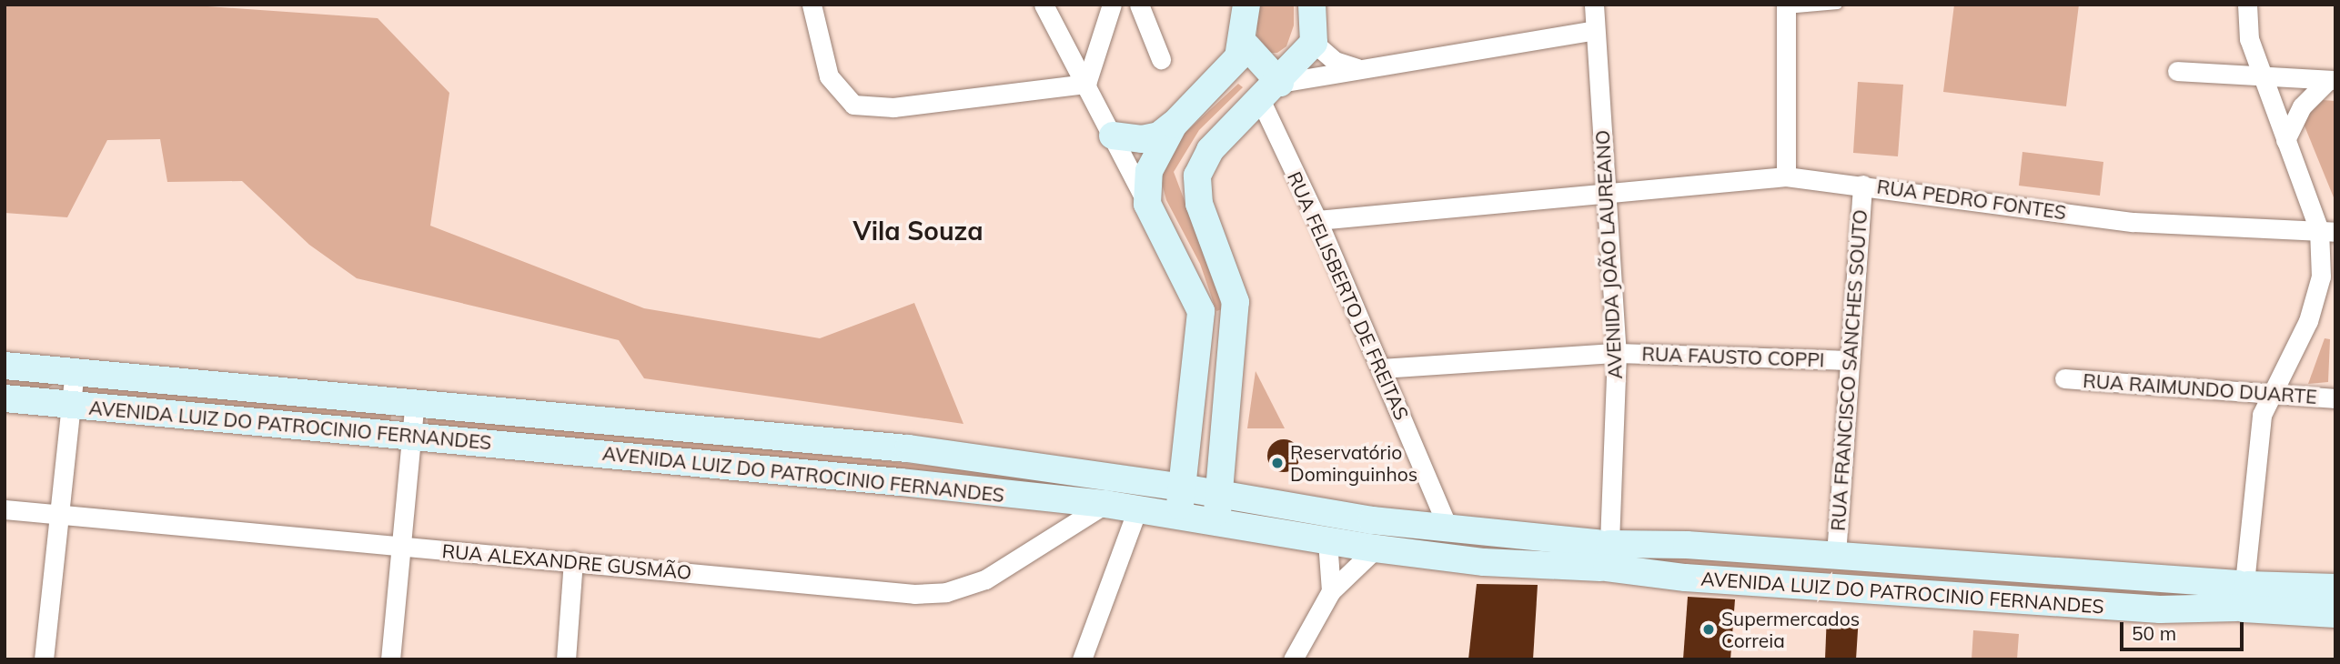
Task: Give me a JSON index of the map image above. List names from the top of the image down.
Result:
{
  "streets": {
    "main road": ["AVENIDA LUIZ DO PATROCINIO FERNANDES"],
    "street": [
      "RUA PEDRO FONTES",
      "AVENIDA JOÃO LAUREANO",
      "RUA FELISBERTO DE FREITAS",
      "RUA FAUSTO COPPI",
      "RUA FRANCISCO SANCHES SOUTO",
      "RUA RAIMUNDO DUARTE",
      "RUA ALEXANDRE GUSMÃO"
    ]
  },
  "crossings": [
    ["RUA PEDRO FONTES", "AVENIDA JOÃO LAUREANO"],
    ["RUA PEDRO FONTES", "RUA FELISBERTO DE FREITAS"],
    ["RUA PEDRO FONTES", "RUA FRANCISCO SANCHES SOUTO"],
    ["AVENIDA JOÃO LAUREANO", "RUA FAUSTO COPPI"],
    ["AVENIDA JOÃO LAUREANO", "AVENIDA LUIZ DO PATROCINIO FERNANDES"],
    ["RUA FELISBERTO DE FREITAS", "RUA FAUSTO COPPI"],
    ["RUA FELISBERTO DE FREITAS", "AVENIDA LUIZ DO PATROCINIO FERNANDES"],
    ["RUA FAUSTO COPPI", "RUA FRANCISCO SANCHES SOUTO"],
    ["RUA FRANCISCO SANCHES SOUTO", "AVENIDA LUIZ DO PATROCINIO FERNANDES"],
    ["AVENIDA LUIZ DO PATROCINIO FERNANDES", "RUA ALEXANDRE GUSMÃO"]
  ],
  "districts": ["Vila Souza"],
  "places": ["Reservatório Dominguinhos", "Supermercados Correia"],
  "scale_bar": "50 m"
}
